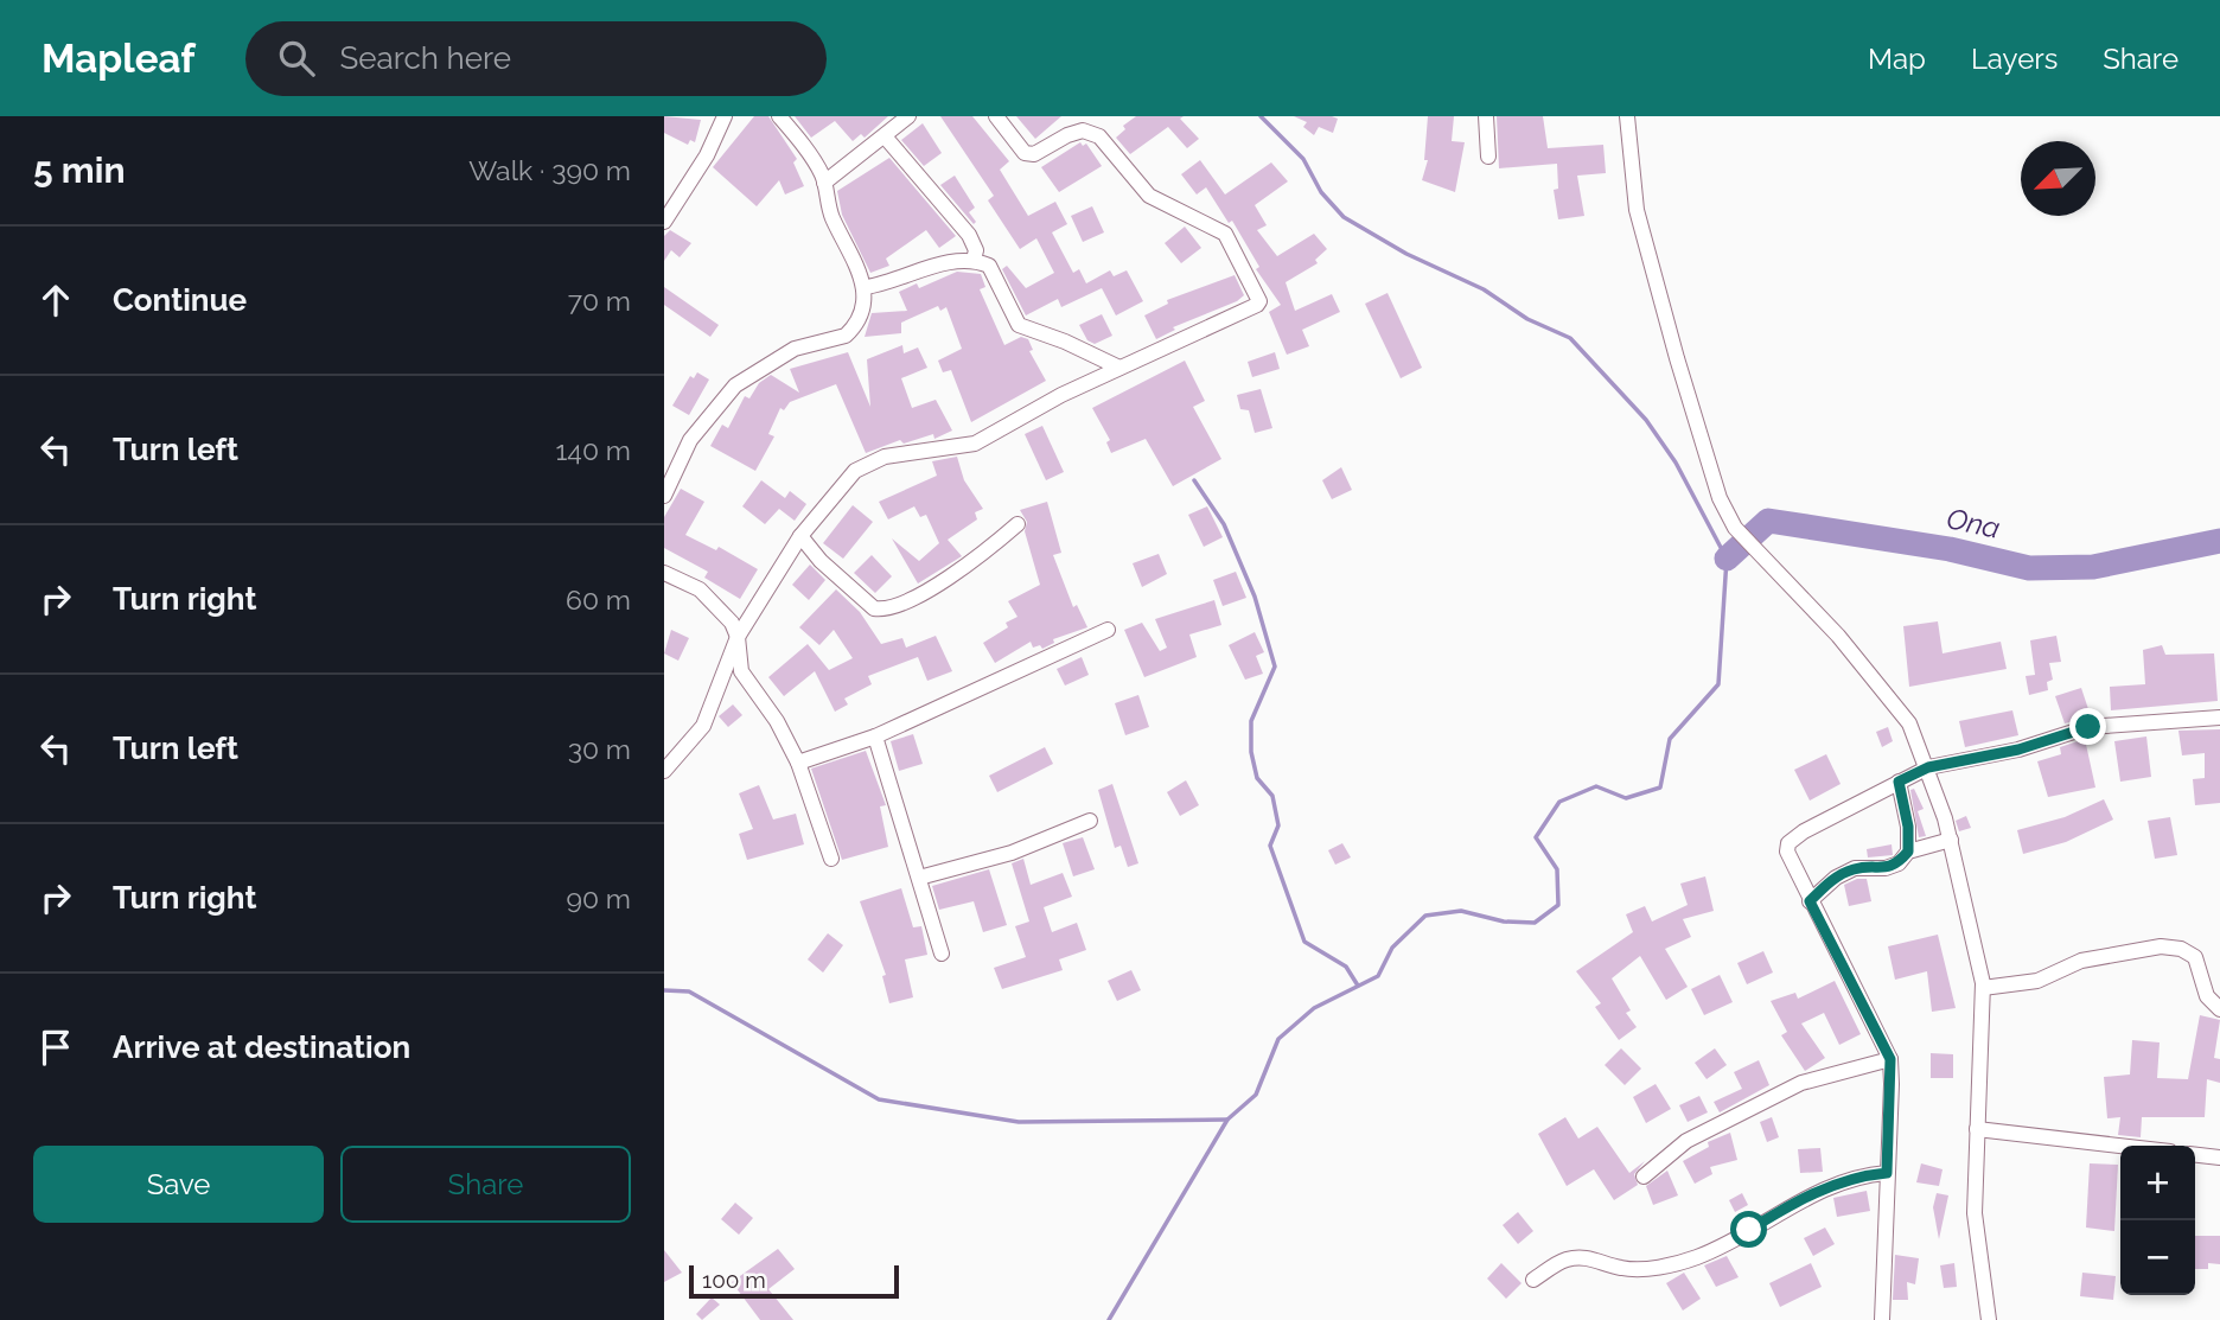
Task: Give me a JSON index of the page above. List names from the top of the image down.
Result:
{
  "water": ["Ona"],
  "scale_bar": "100 m",
  "north": "bottom left",
  "page": {
    "header": "Mapleaf",
    "search": "Search here",
    "nav": ["Map", "Layers", "Share"],
    "heading": ["5 min", "Walk · 390 m"],
    "list": [
      ["Continue", "70 m"],
      ["Turn left", "140 m"],
      ["Turn right", "60 m"],
      ["Turn left", "30 m"],
      ["Turn right", "90 m"],
      "Arrive at destination"
    ],
    "buttons": ["Save", "Share"],
    "map_buttons": ["+", "−"],
    "scale": "100 m"
  }
}
